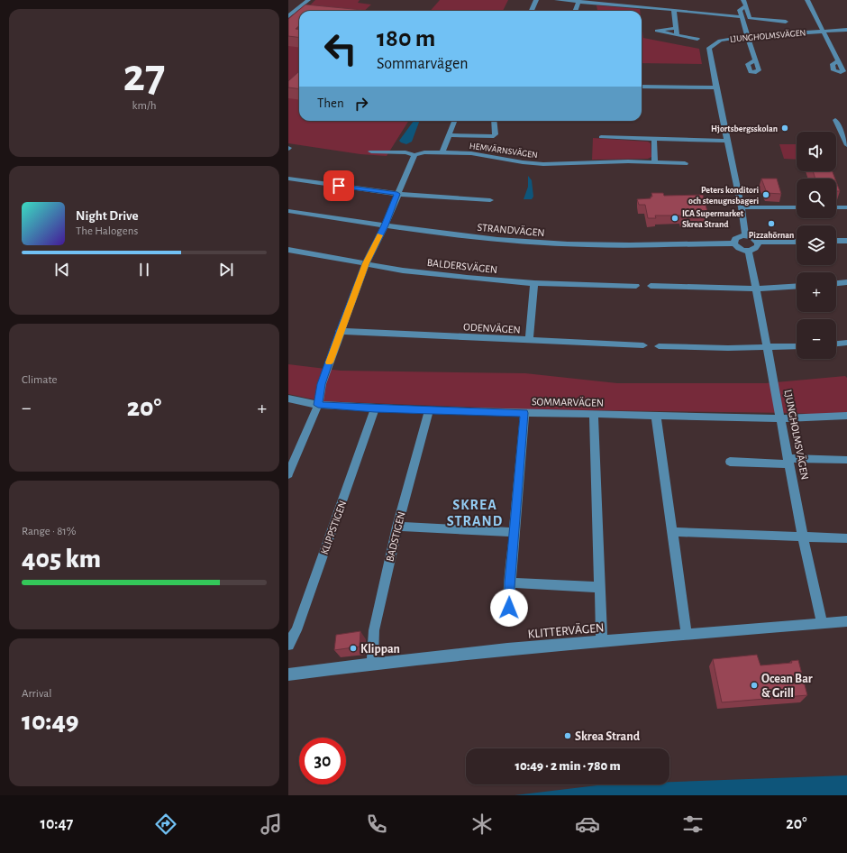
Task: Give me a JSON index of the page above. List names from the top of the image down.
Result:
{
  "streets": {
    "street": [
      "LJUNGHOLMSVÄGEN",
      "HEMVÄRNSVÄGEN",
      "STRANDVÄGEN",
      "BALDERSVÄGEN",
      "ODENVÄGEN",
      "SOMMARVÄGEN",
      "KLIPPSTIGEN",
      "BADSTIGEN",
      "KLITTERVÄGEN"
    ]
  },
  "crossings": [
    ["LJUNGHOLMSVÄGEN", "STRANDVÄGEN"],
    ["LJUNGHOLMSVÄGEN", "SOMMARVÄGEN"],
    ["LJUNGHOLMSVÄGEN", "KLITTERVÄGEN"],
    ["SOMMARVÄGEN", "KLIPPSTIGEN"],
    ["SOMMARVÄGEN", "BADSTIGEN"],
    ["BADSTIGEN", "KLITTERVÄGEN"]
  ],
  "districts": ["SKREA STRAND"],
  "places": [
    "Hjortsbergsskolan",
    "Peters konditori och stenugnsbageri",
    "ICA Supermarket Skrea Strand",
    "Pizzahörnan",
    "Klippan",
    "Ocean Bar & Grill",
    "Skrea Strand"
  ],
  "page": {
    "tile": [
      ["27", "km/h"],
      "Climate",
      ["Range · 81%", "405 km"],
      ["Arrival", "10:49"]
    ],
    "turn": ["180 m", "Sommarvägen"],
    "then": "Then",
    "map_buttons": ["+", "−"],
    "song": ["Night Drive", "The Halogens"],
    "heat": ["−", "20°", "+"],
    "limit": "30",
    "trip": "10:49 · 2 min · 780 m",
    "tabs": ["10:47", "20°"]
  }
}
